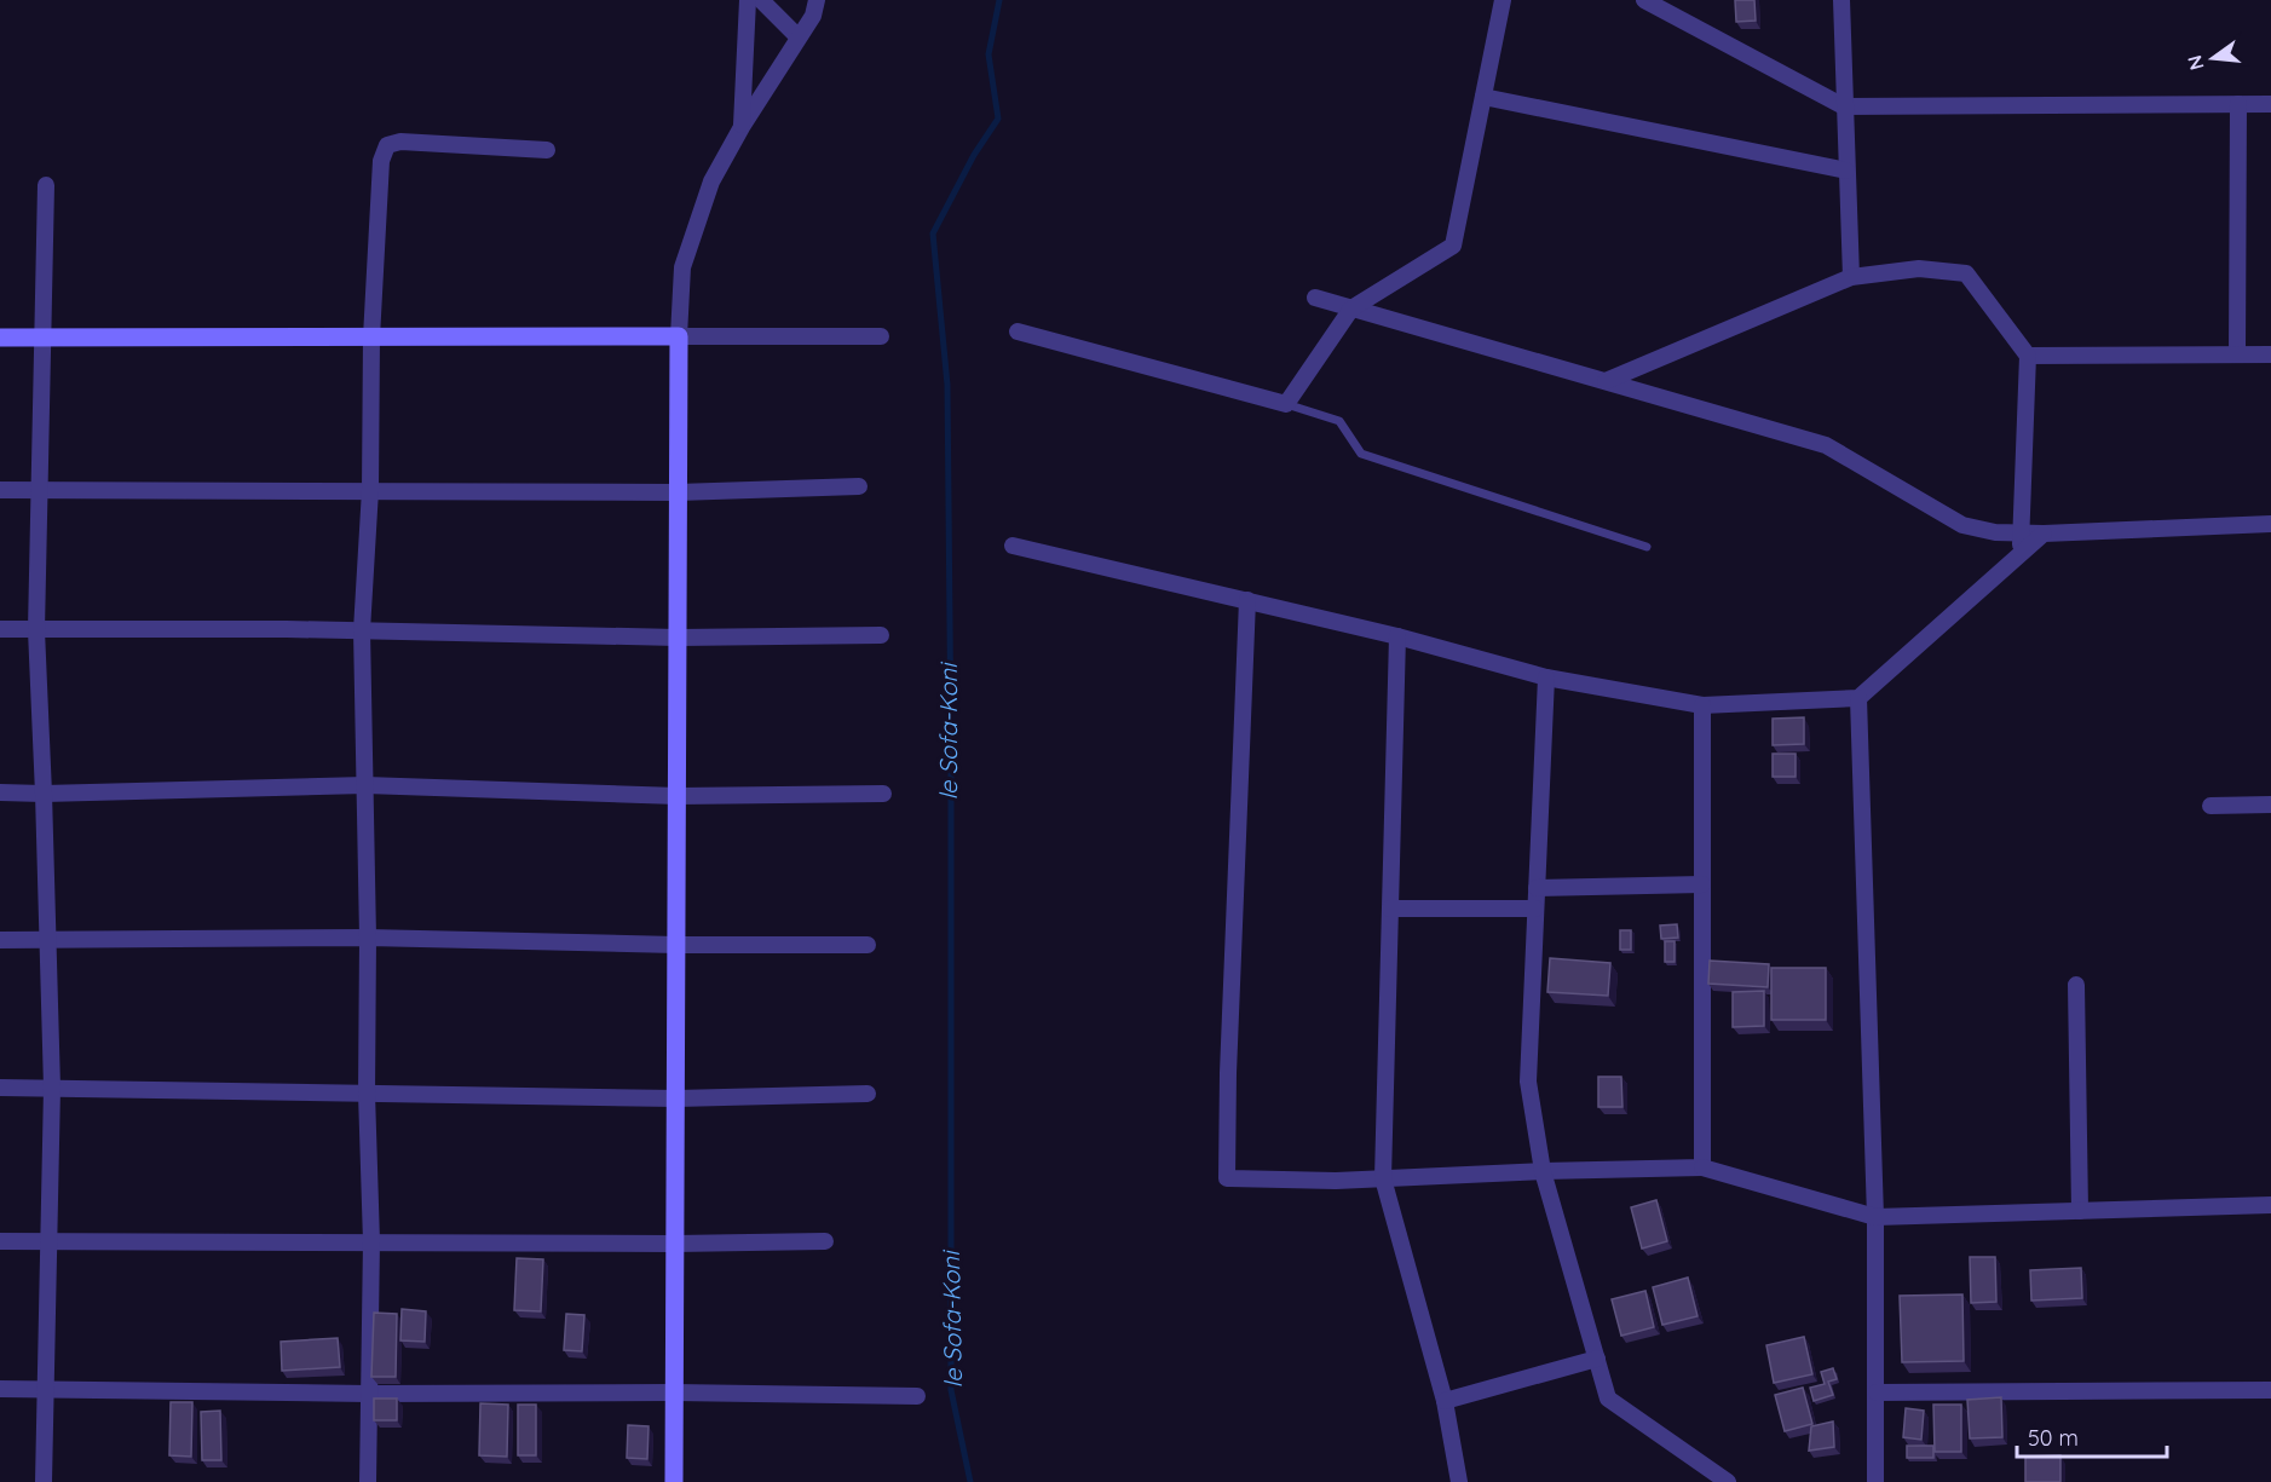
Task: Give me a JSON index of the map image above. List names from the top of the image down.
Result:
{
  "water": ["le Sofa-Koni"],
  "scale_bar": "50 m",
  "north": "left"
}
